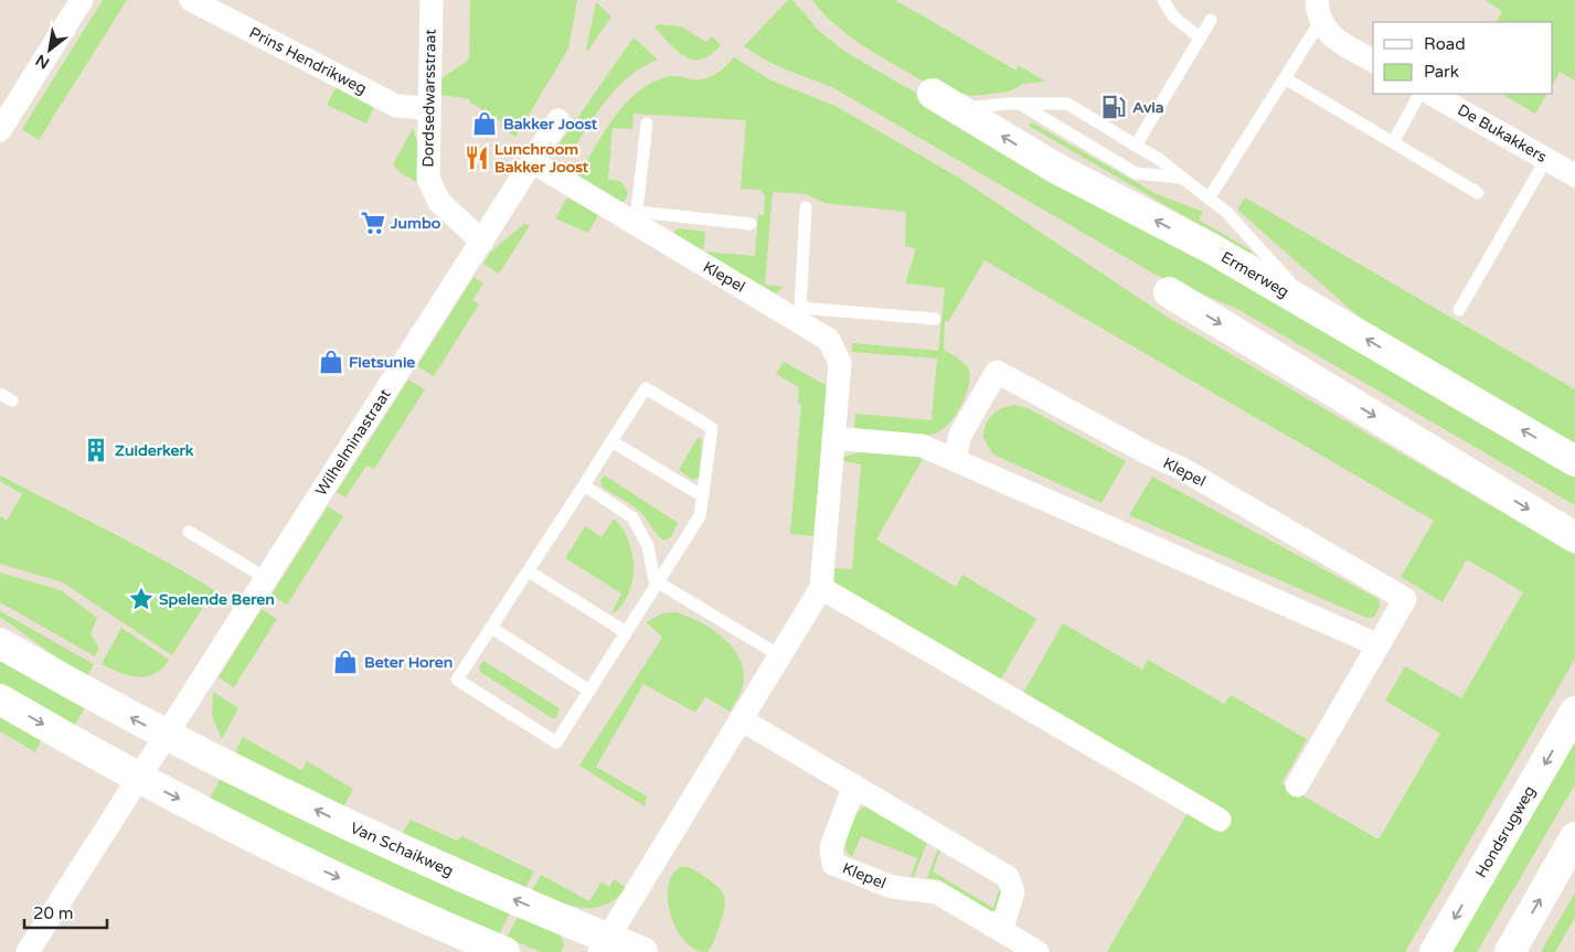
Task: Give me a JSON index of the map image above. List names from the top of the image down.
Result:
{
  "streets": {
    "main road": ["Ermerweg", "Hondsrugweg", "Van Schaikweg"],
    "street": [
      "Prins Hendrikweg",
      "Dordsedwarsstraat",
      "De Bukakkers",
      "Klepel",
      "Wilhelminastraat"
    ]
  },
  "crossings": [
    ["Prins Hendrikweg", "Dordsedwarsstraat"],
    ["Dordsedwarsstraat", "Wilhelminastraat"],
    ["Klepel", "Wilhelminastraat"],
    ["Klepel", "Van Schaikweg"],
    ["Wilhelminastraat", "Van Schaikweg"]
  ],
  "places": {
    "fuel station": ["Avia"],
    "shop": ["Bakker Joost", "Fietsunie", "Beter Horen"],
    "restaurant": ["Lunchroom Bakker Joost"],
    "supermarket": ["Jumbo"],
    "building": ["Zuiderkerk"],
    "place": ["Spelende Beren"]
  },
  "legend": ["Road", "Park"],
  "scale_bar": "20 m",
  "north": "bottom left"
}
